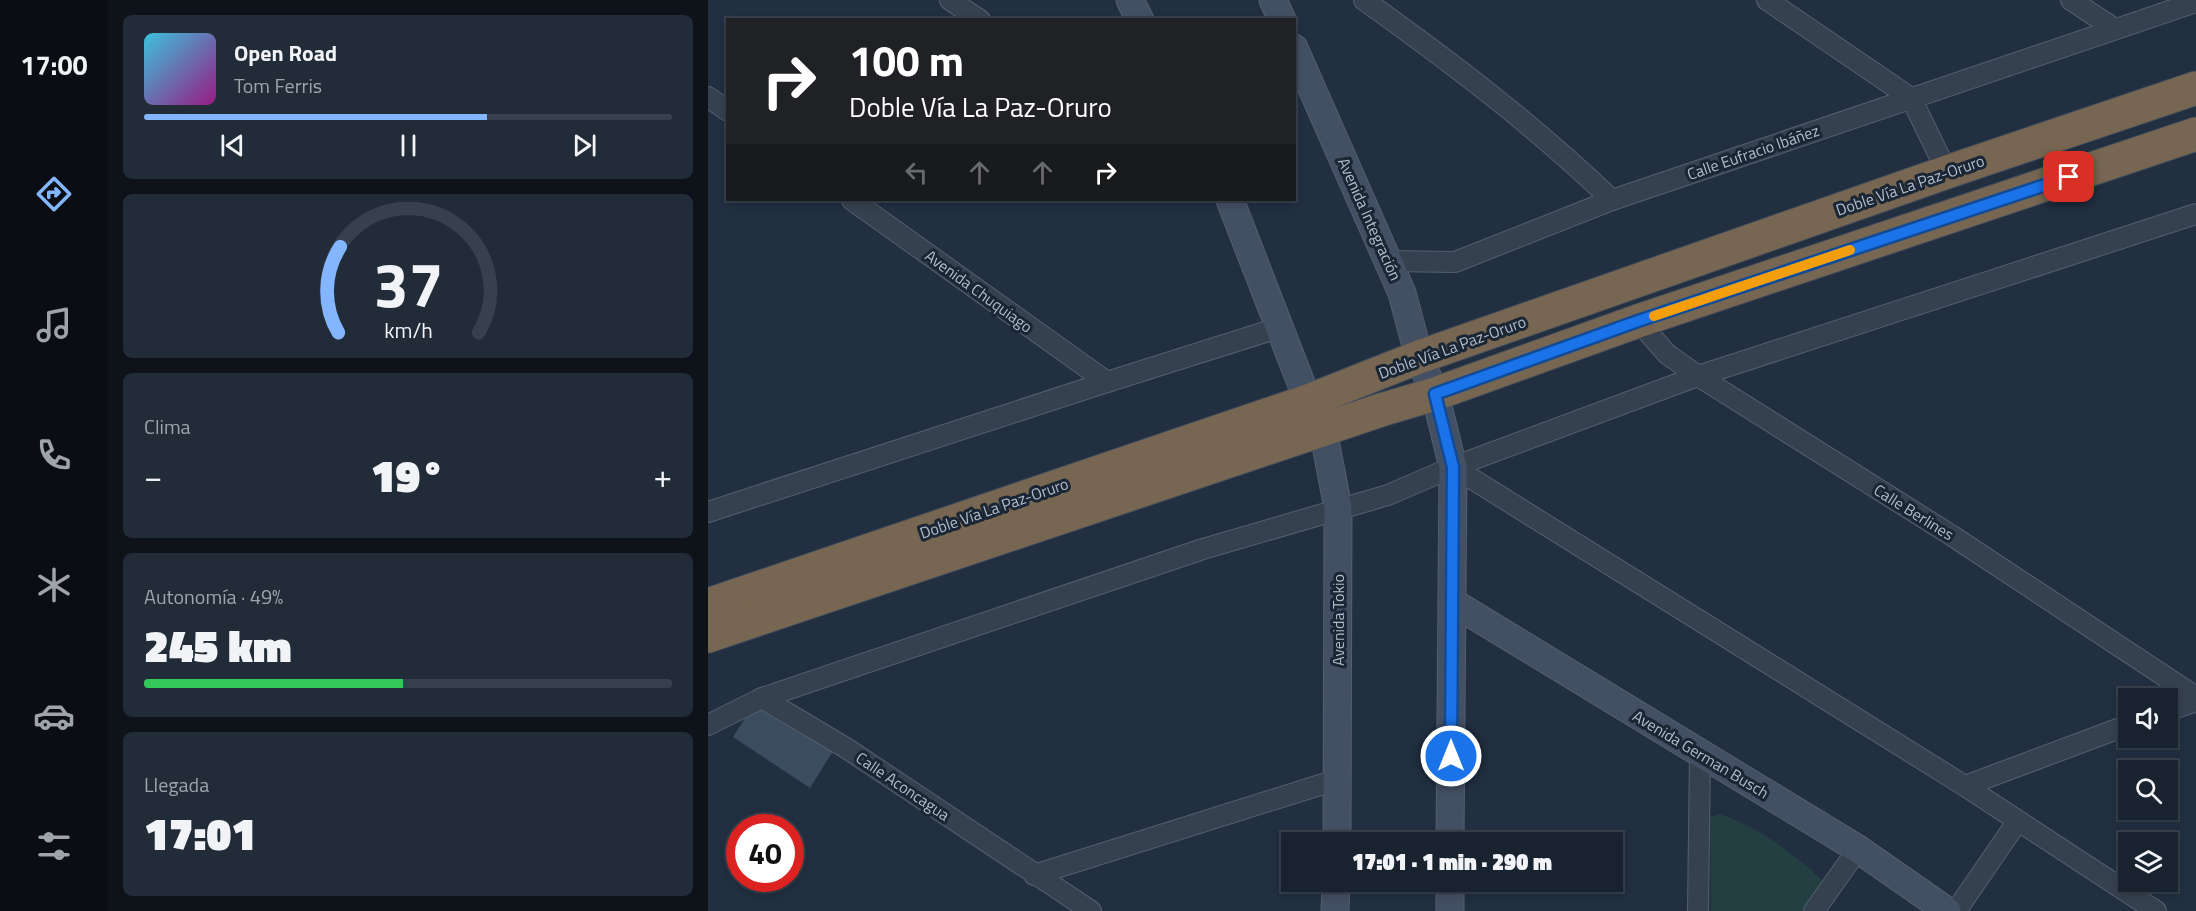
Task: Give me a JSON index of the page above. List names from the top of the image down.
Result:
{
  "streets": {
    "highway": ["Doble Vía La Paz-Oruro"],
    "street": [
      "Calle Eufracio Ibáñez",
      "Avenida Integración",
      "Avenida Chuquiago",
      "Calle Berlines",
      "Avenida Tokio",
      "Avenida German Busch",
      "Calle Aconcagua"
    ]
  },
  "crossings": [
    ["Calle Eufracio Ibáñez", "Avenida Integración"],
    ["Doble Vía La Paz-Oruro", "Avenida Integración"],
    ["Doble Vía La Paz-Oruro", "Calle Berlines"],
    ["Doble Vía La Paz-Oruro", "Avenida Tokio"]
  ],
  "page": {
    "tabs": "17:00",
    "turn": ["100 m", "Doble Vía La Paz-Oruro"],
    "song": ["Open Road", "Tom Ferris"],
    "tile": [
      "Clima",
      ["Autonomía · 49%", "245 km"],
      ["Llegada", "17:01"]
    ],
    "heat": ["−", "19°", "+"],
    "limit": "40",
    "trip": "17:01 · 1 min · 290 m",
    "gauge": ["37", "km/h"]
  }
}
